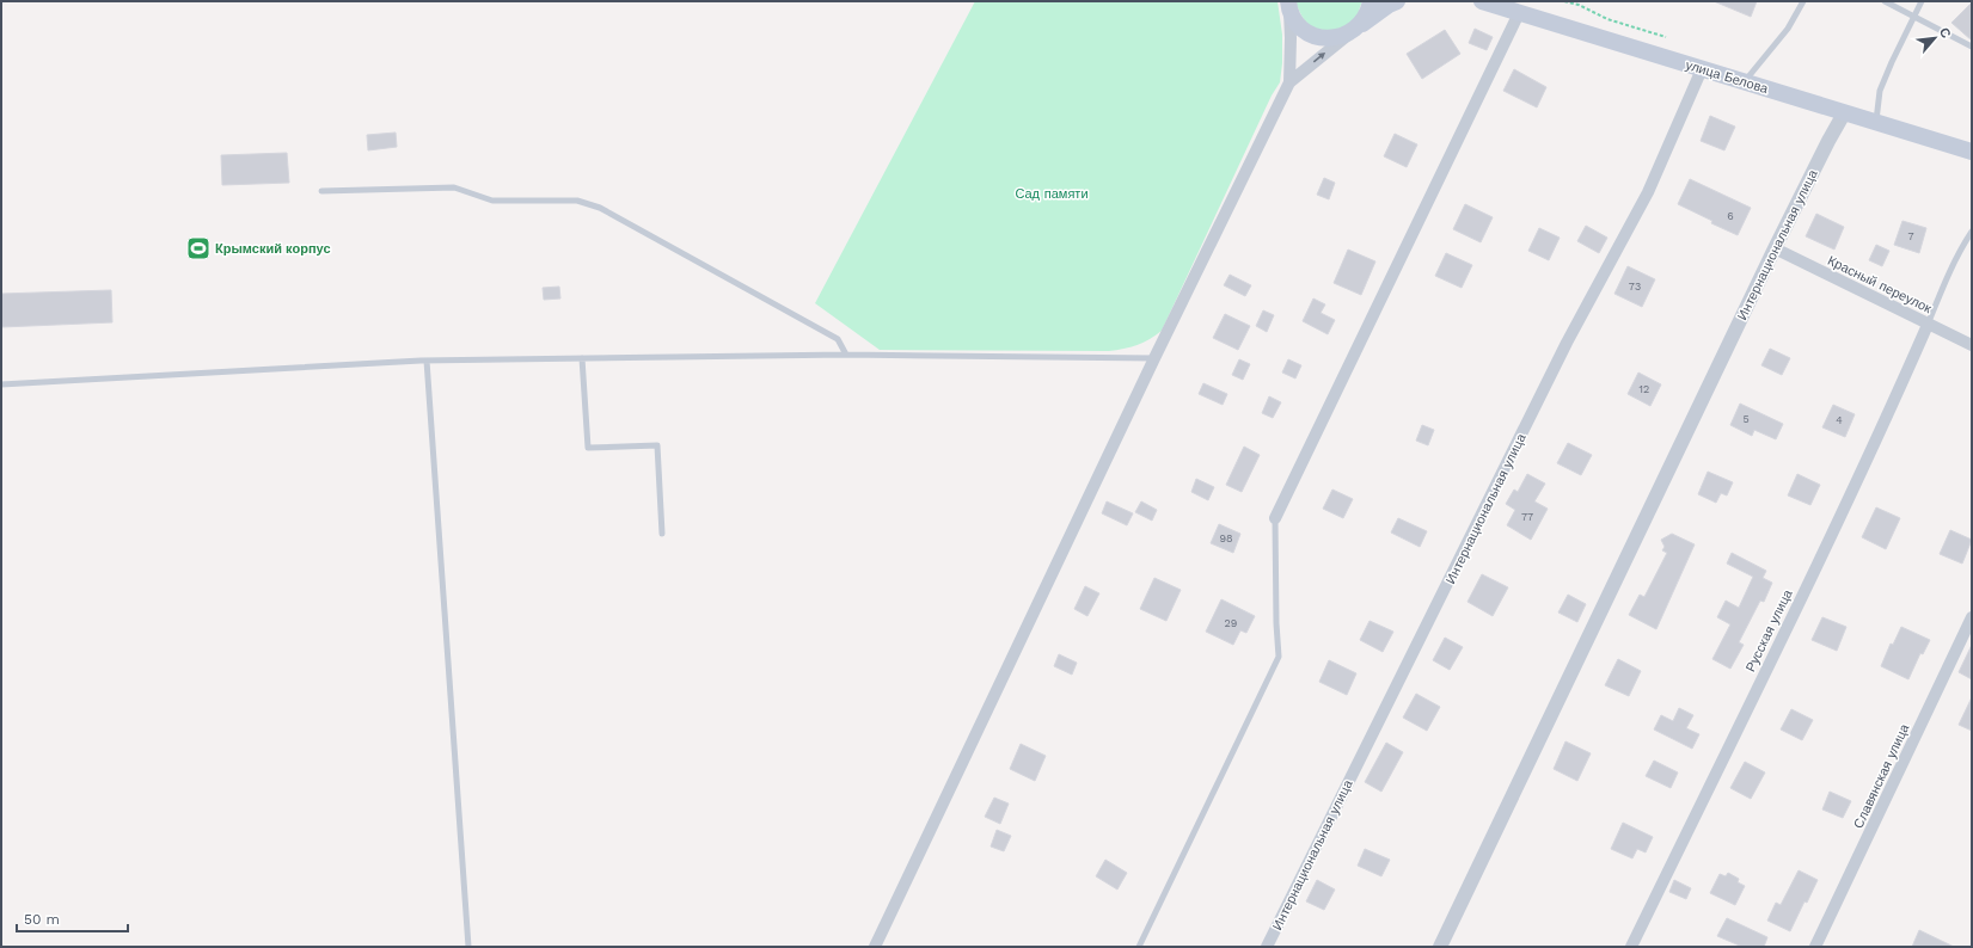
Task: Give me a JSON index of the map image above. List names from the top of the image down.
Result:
{
  "streets": {
    "main road": ["улица Белова"],
    "street": [
      "Интернациональная улица",
      "Красный переулок",
      "Русская улица",
      "Славянская улица"
    ]
  },
  "crossings": [
    ["улица Белова", "Интернациональная улица"],
    ["Интернациональная улица", "Красный переулок"],
    ["Красный переулок", "Русская улица"]
  ],
  "parks": ["Сад памяти"],
  "places": {
    "sports": ["Крымский корпус"]
  },
  "house_numbers": [
    "6",
    "7",
    "73",
    "12",
    "5",
    "4",
    "77",
    "98",
    "29"
  ],
  "scale_bar": "50 m",
  "north": "top right"
}
